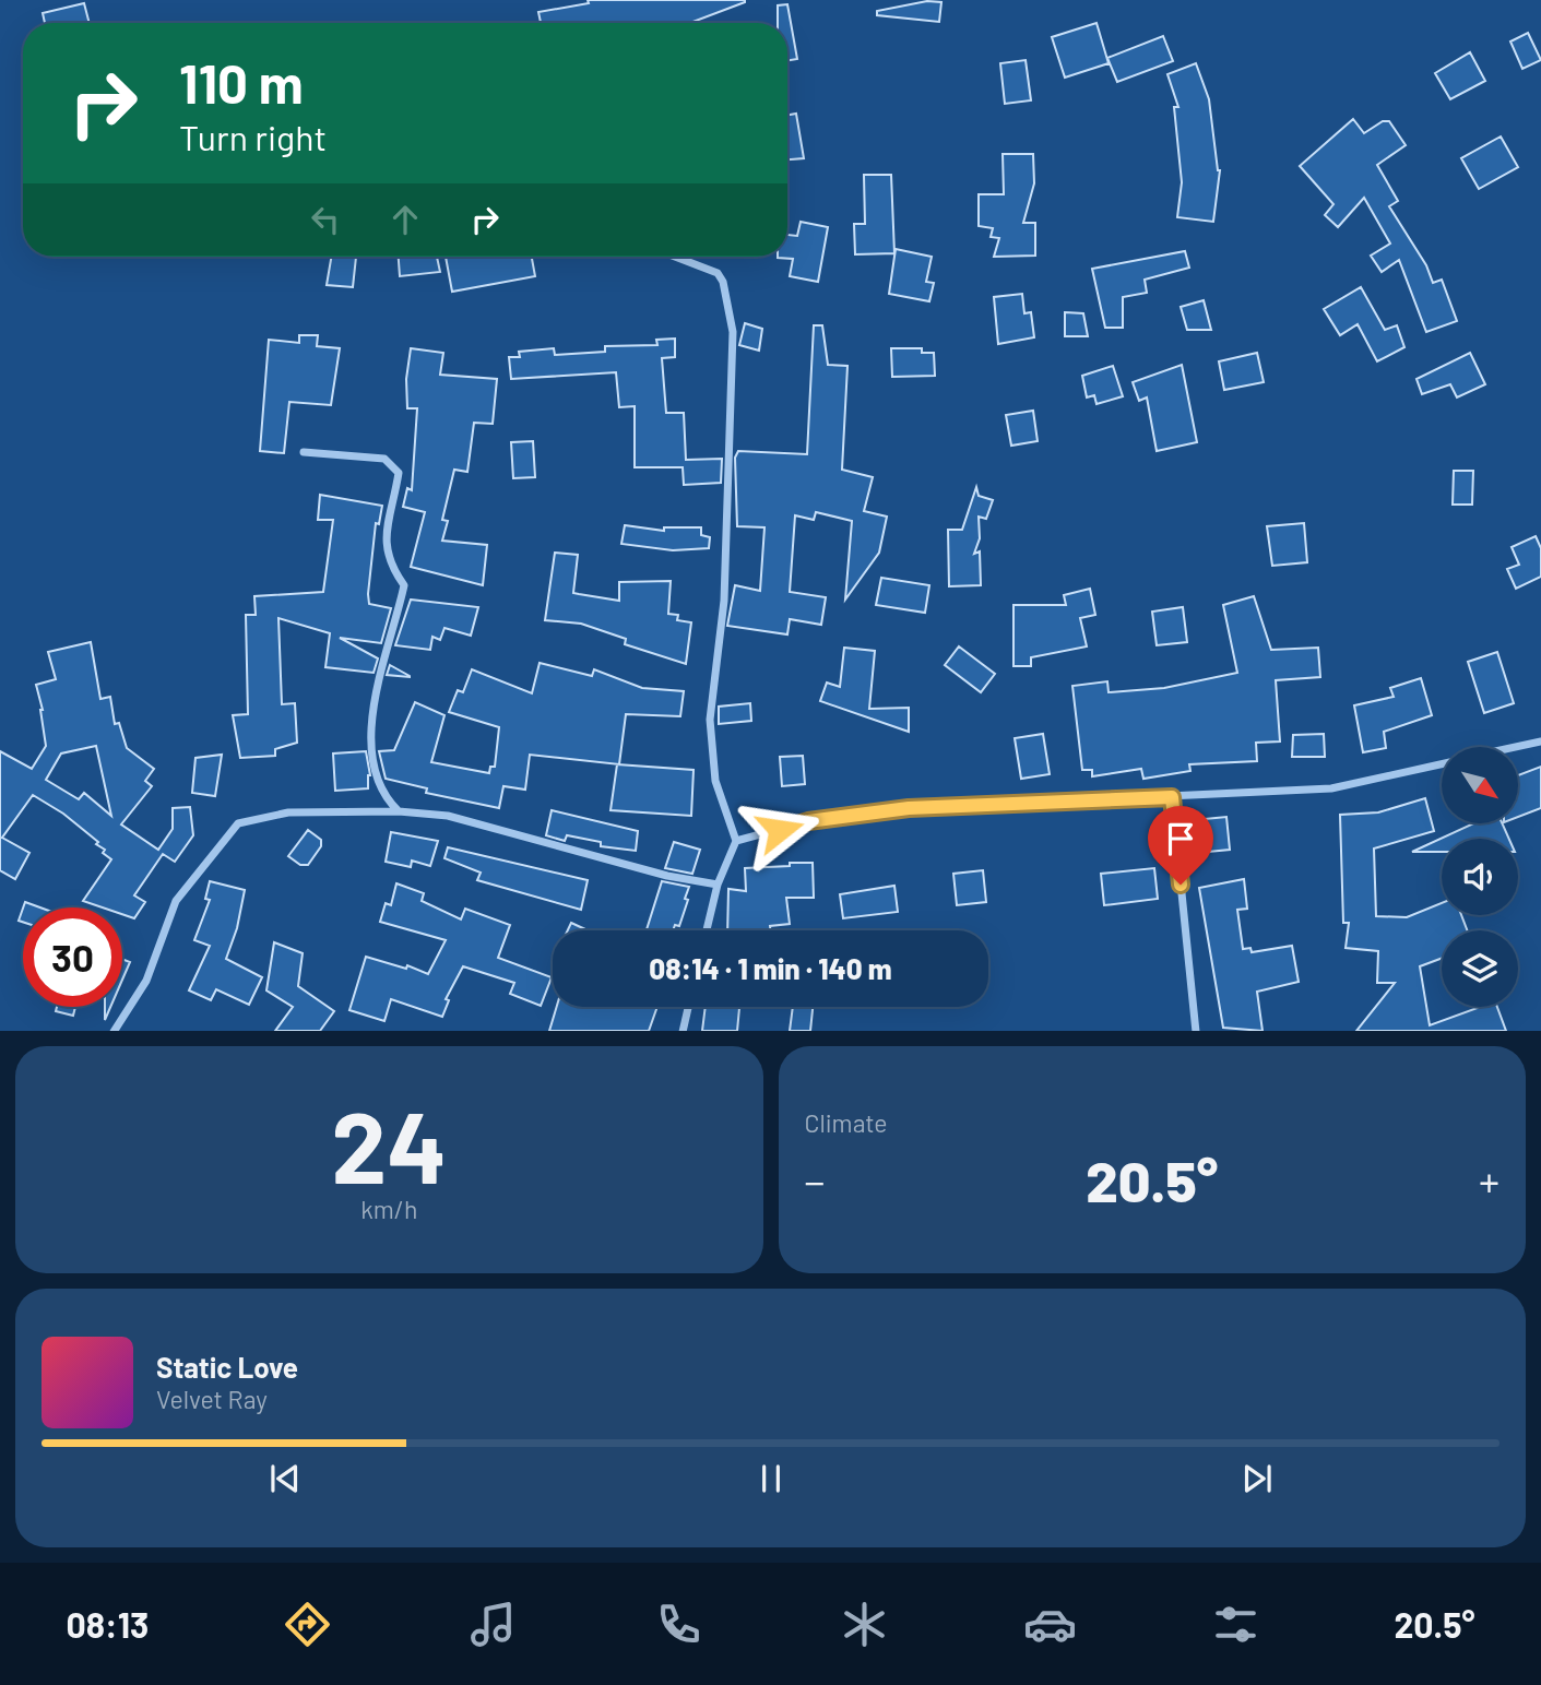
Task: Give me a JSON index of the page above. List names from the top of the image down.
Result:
{
  "north": "bottom right",
  "page": {
    "turn": ["110 m", "Turn right"],
    "limit": "30",
    "trip": "08:14 · 1 min · 140 m",
    "tile": [
      ["24", "km/h"],
      "Climate"
    ],
    "heat": ["−", "20.5°", "+"],
    "song": ["Static Love", "Velvet Ray"],
    "tabs": ["08:13", "20.5°"]
  }
}
